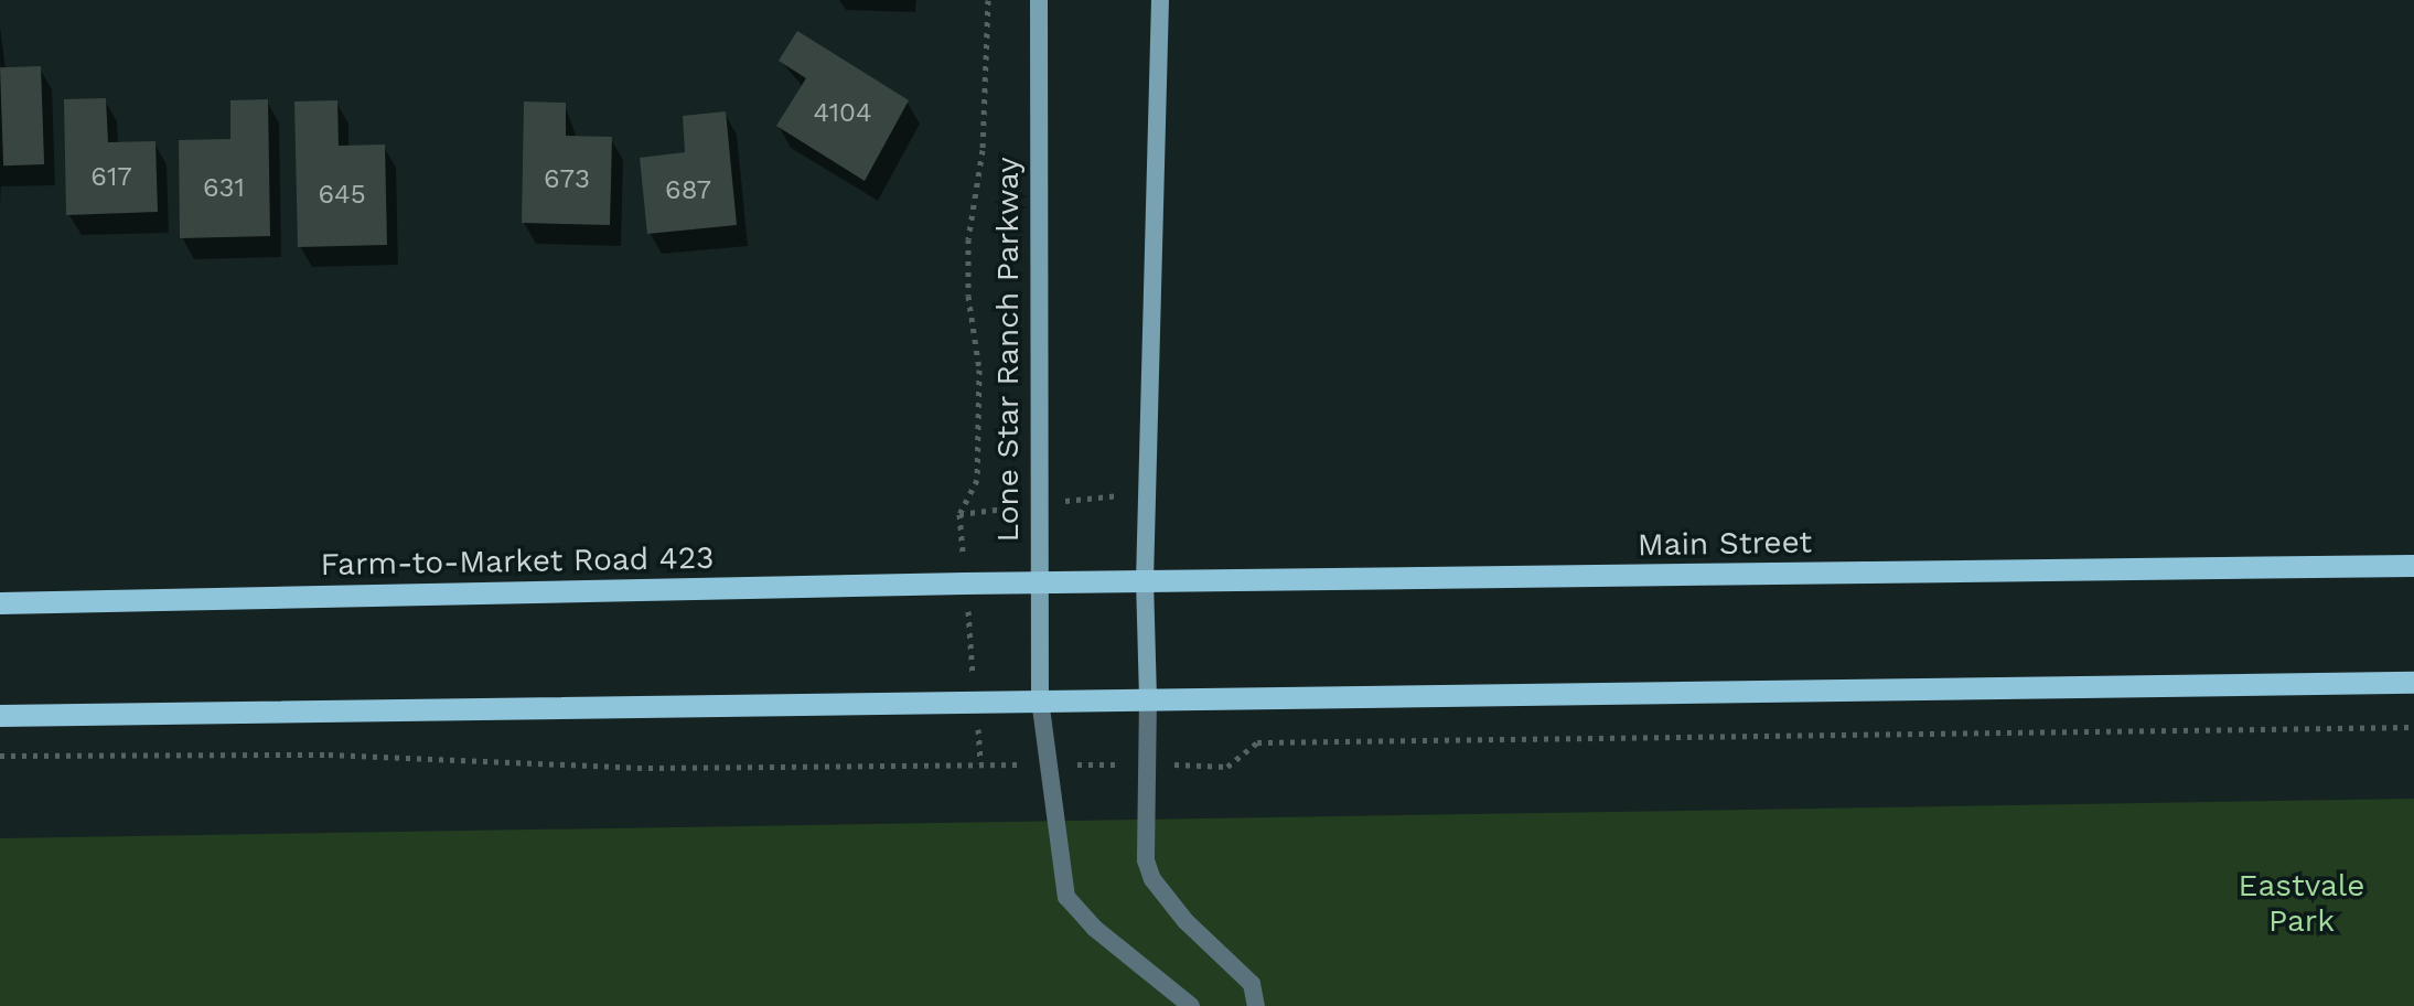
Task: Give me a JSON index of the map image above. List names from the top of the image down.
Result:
{
  "streets": {
    "main road": ["Lone Star Ranch Parkway", "Main Street", "Farm-to-Market Road 423"]
  },
  "crossings": [
    ["Lone Star Ranch Parkway", "Main Street"],
    ["Lone Star Ranch Parkway", "Farm-to-Market Road 423"],
    ["Main Street", "Farm-to-Market Road 423"]
  ],
  "parks": ["Eastvale Park"],
  "house_numbers": [
    "4104",
    "617",
    "673",
    "631",
    "687",
    "645"
  ]
}
